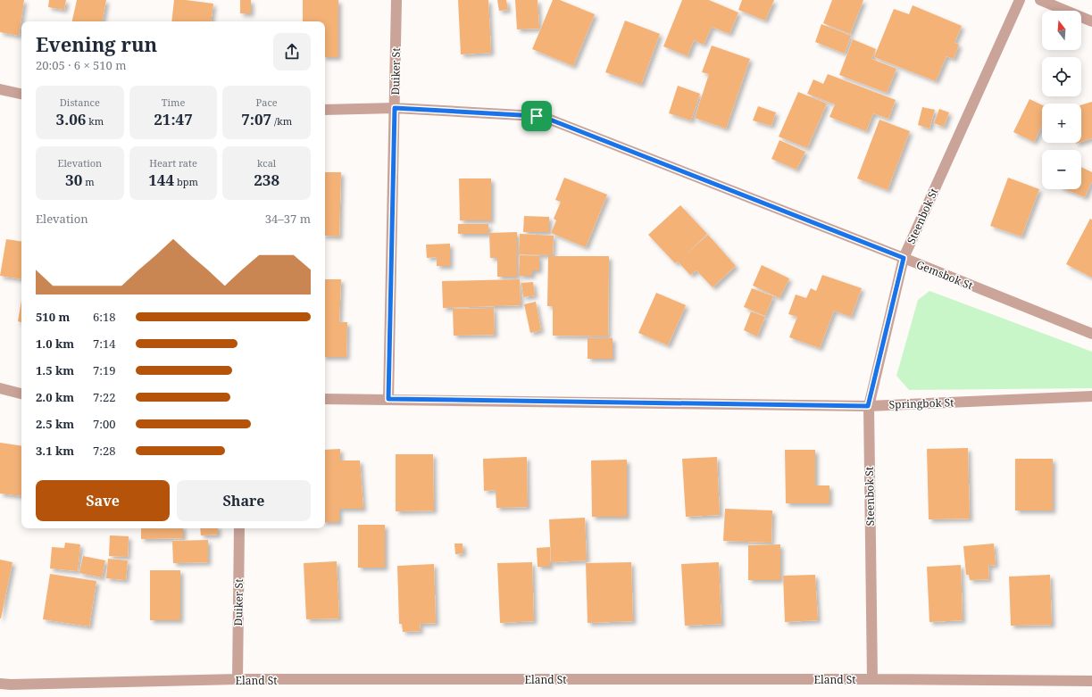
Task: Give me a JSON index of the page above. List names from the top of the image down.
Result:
{
  "streets": {
    "street": [
      "Duiker St",
      "Steenbok St",
      "Gemsbok St",
      "Springbok St",
      "Eland St"
    ]
  },
  "crossings": [
    ["Duiker St", "Gemsbok St"],
    ["Duiker St", "Springbok St"],
    ["Duiker St", "Eland St"],
    ["Steenbok St", "Gemsbok St"],
    ["Steenbok St", "Springbok St"],
    ["Steenbok St", "Eland St"]
  ],
  "north": "top",
  "page": {
    "map_buttons": ["+", "−"],
    "heading": ["Evening run", "20:05 · 6 × 510 m"],
    "stats": [
      ["Distance", "3.06 km"],
      ["Time", "21:47"],
      ["Pace", "7:07 /km"],
      ["Elevation", "30 m"],
      ["Heart rate", "144 bpm"],
      ["kcal", "238"]
    ],
    "chart": ["Elevation", "34–37 m"],
    "list": [
      {
        "name": "510 m",
        "note": "6:18"
      },
      {
        "name": "1.0 km",
        "note": "7:14"
      },
      {
        "name": "1.5 km",
        "note": "7:19"
      },
      {
        "name": "2.0 km",
        "note": "7:22"
      },
      {
        "name": "2.5 km",
        "note": "7:00"
      },
      {
        "name": "3.1 km",
        "note": "7:28"
      }
    ],
    "buttons": ["Save", "Share"]
  }
}
